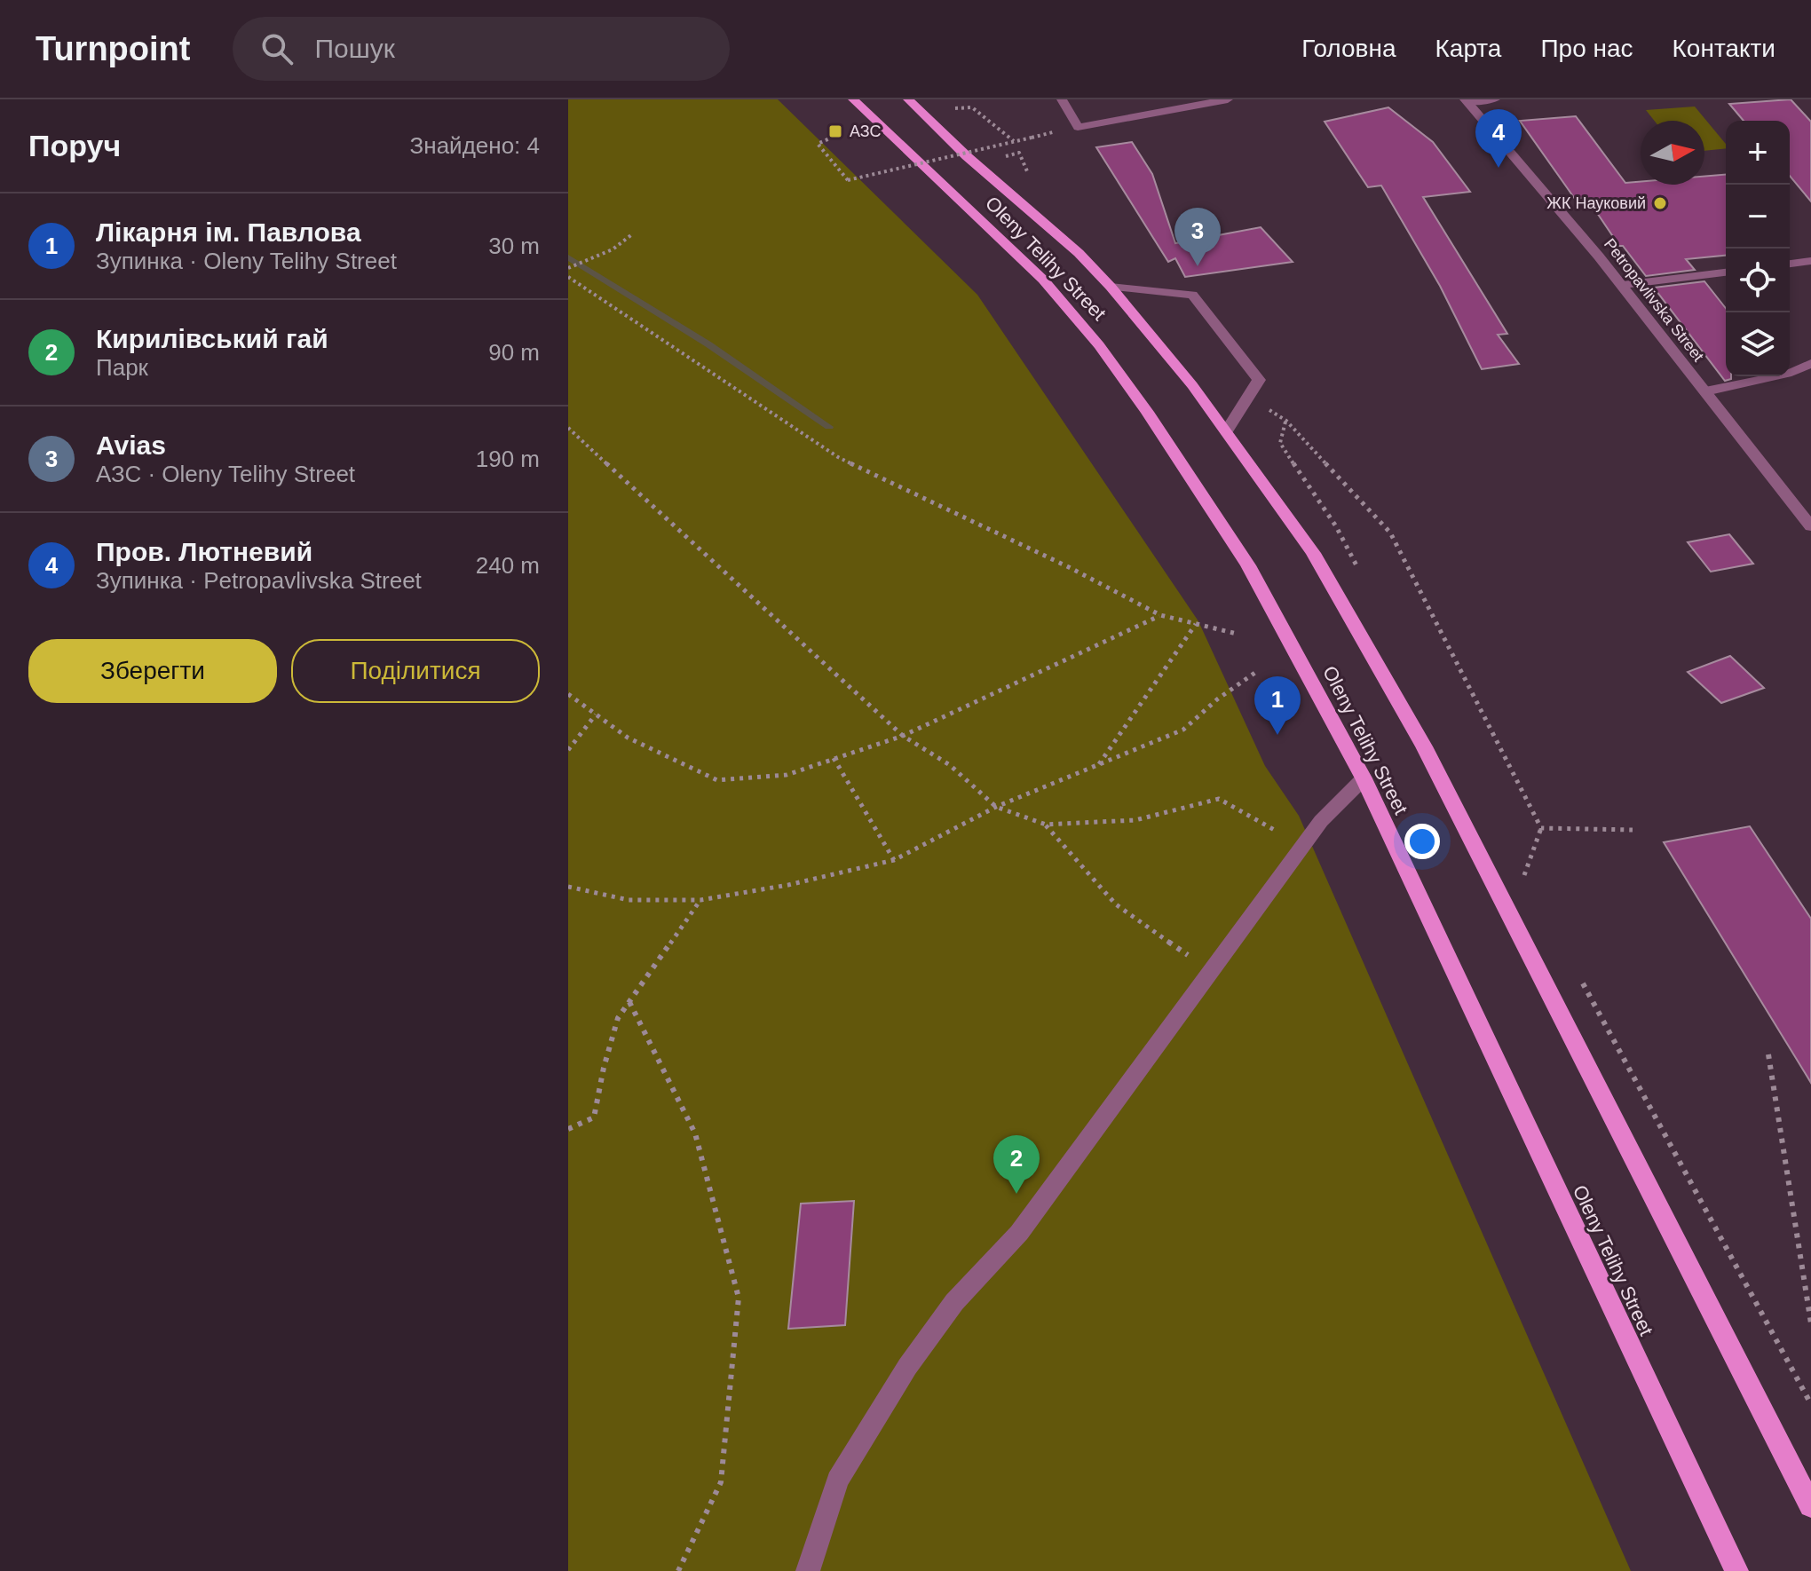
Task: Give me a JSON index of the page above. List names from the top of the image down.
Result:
{
  "streets": {
    "main road": ["Oleny Telihy Street"],
    "street": ["Petropavlivska Street"]
  },
  "places": {
    "transit": ["АЗС"],
    "other": ["ЖК Науковий"]
  },
  "north": "right",
  "page": {
    "header": "Turnpoint",
    "search": "Пошук",
    "nav": [
      "Головна",
      "Карта",
      "Про нас",
      "Контакти"
    ],
    "heading": ["Поруч", "Знайдено: 4"],
    "pins": [
      "4",
      "3",
      "1",
      "2"
    ],
    "map_buttons": ["+", "−"],
    "list": [
      {
        "mark": "1",
        "name": "Лікарня ім. Павлова",
        "note": "Зупинка · Oleny Telihy Street",
        "value": "30 m"
      },
      {
        "mark": "2",
        "name": "Кирилівський гай",
        "note": "Парк",
        "value": "90 m"
      },
      {
        "mark": "3",
        "name": "Avias",
        "note": "АЗС · Oleny Telihy Street",
        "value": "190 m"
      },
      {
        "mark": "4",
        "name": "Пров. Лютневий",
        "note": "Зупинка · Petropavlivska Street",
        "value": "240 m"
      }
    ],
    "buttons": ["Зберегти", "Поділитися"]
  }
}
